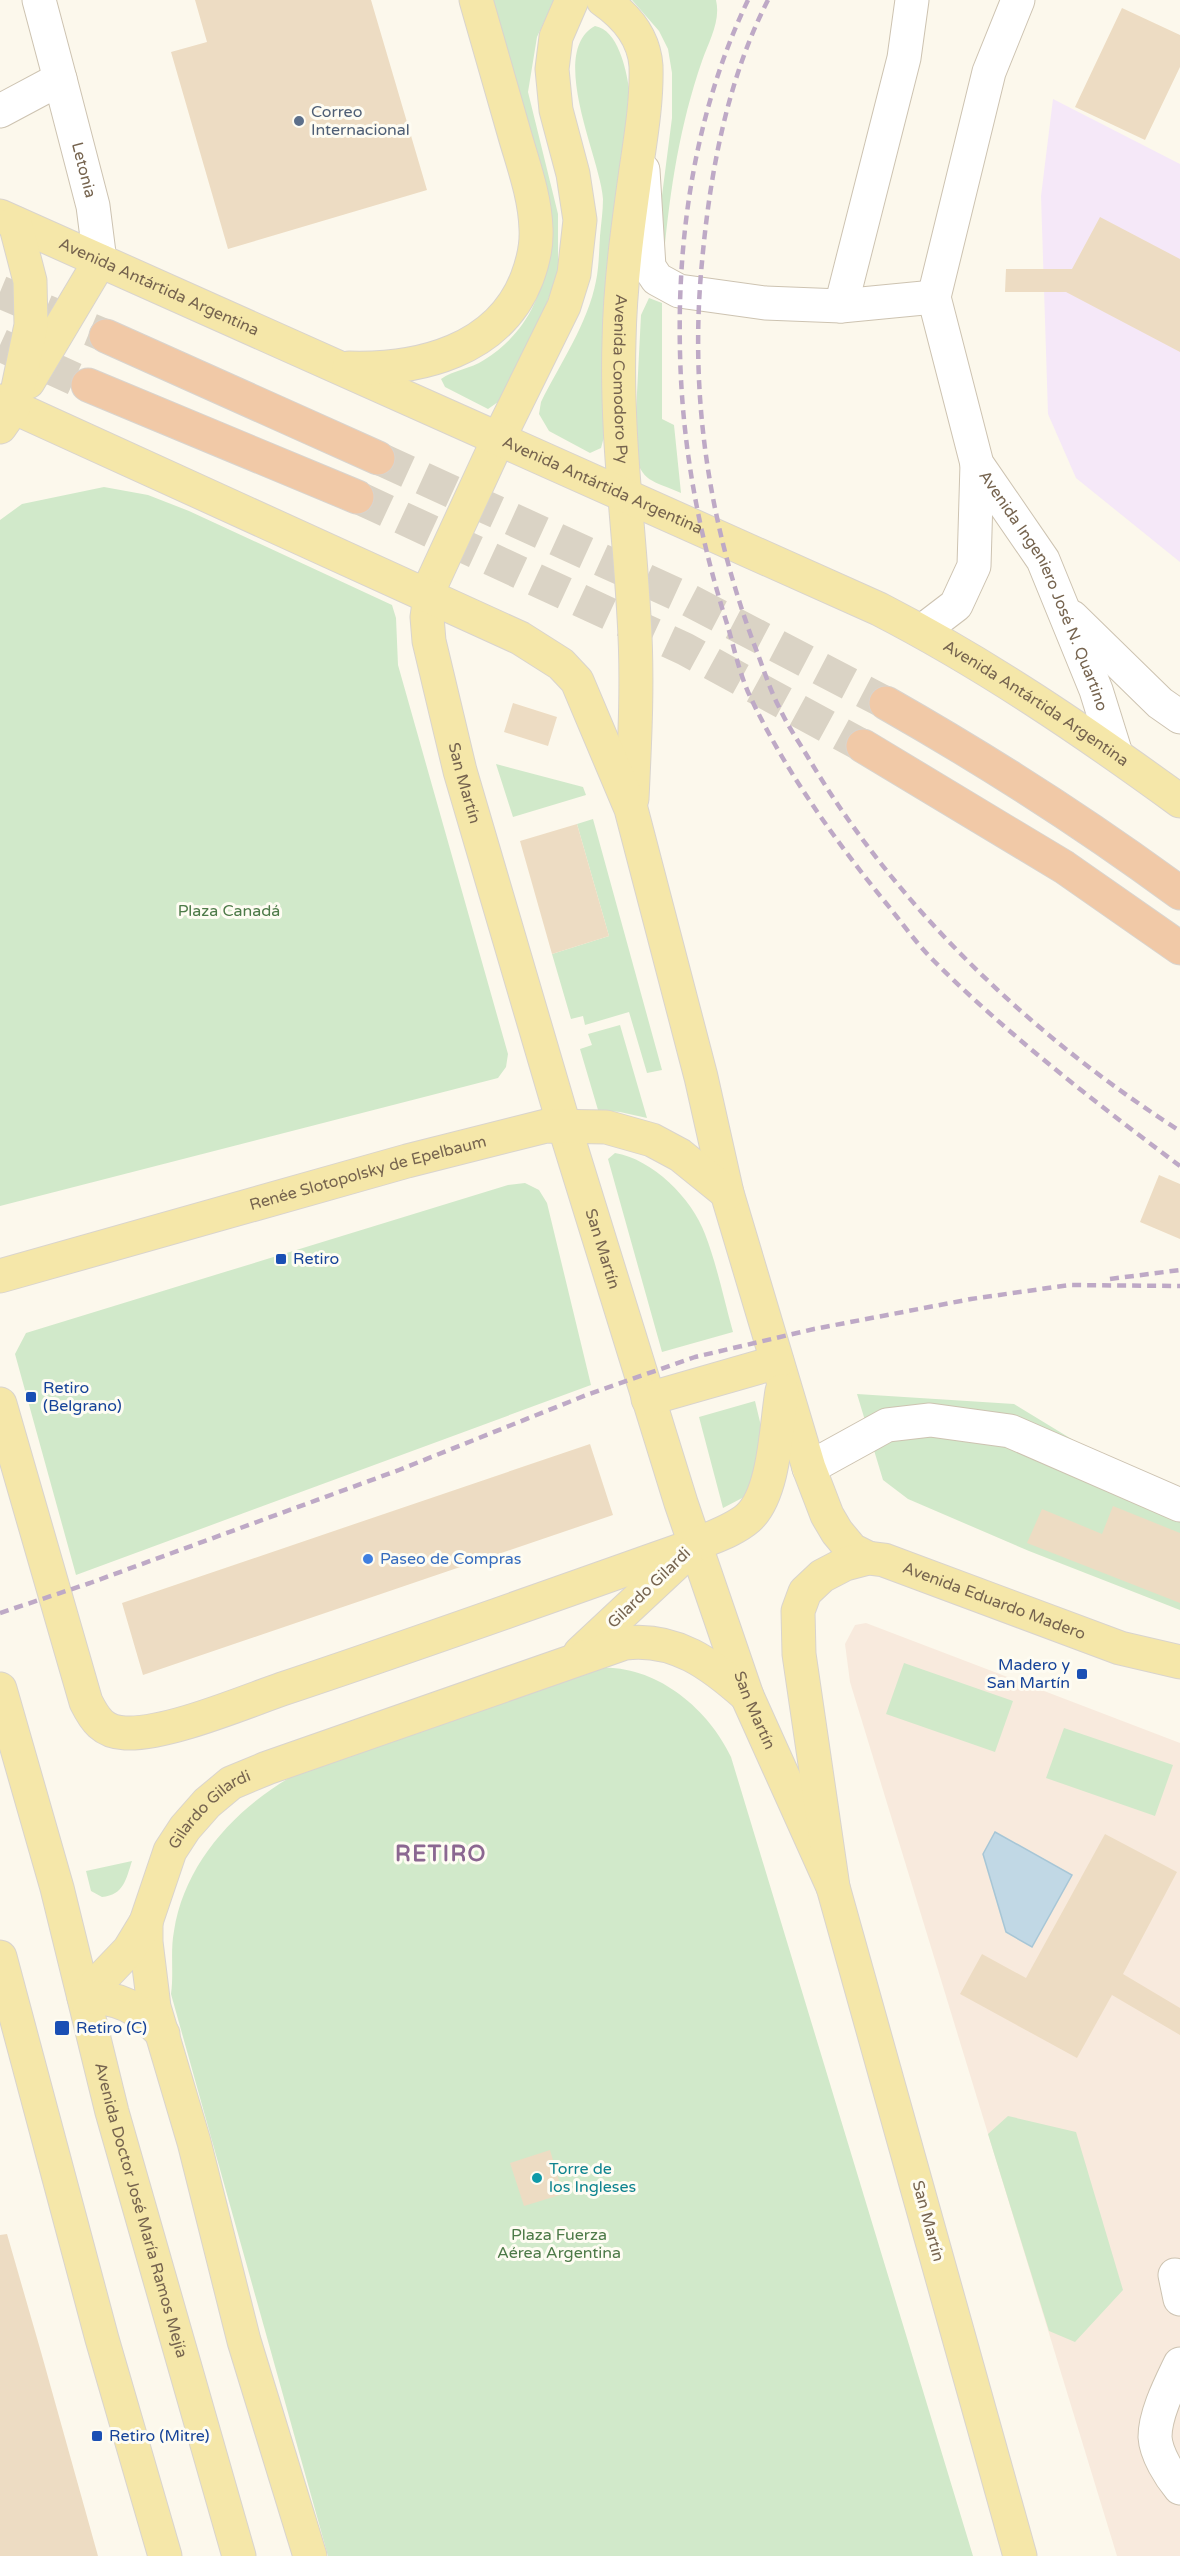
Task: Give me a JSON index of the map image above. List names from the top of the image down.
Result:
{
  "streets": {
    "main road": [
      "Avenida Antártida Argentina",
      "Avenida Comodoro Py",
      "San Martín",
      "Renée Slotopolsky de Epelbaum",
      "Gilardo Gilardi",
      "Avenida Eduardo Madero",
      "Avenida Doctor José María Ramos Mejía"
    ],
    "street": ["Letonia", "Avenida Ingeniero José N. Quartino"]
  },
  "crossings": [
    ["Letonia", "Avenida Antártida Argentina"],
    ["Avenida Antártida Argentina", "Avenida Comodoro Py"],
    ["Avenida Antártida Argentina", "Avenida Ingeniero José N. Quartino"],
    ["San Martín", "Renée Slotopolsky de Epelbaum"],
    ["San Martín", "Gilardo Gilardi"],
    ["San Martín", "Avenida Eduardo Madero"]
  ],
  "districts": ["RETIRO"],
  "parks": ["Plaza Canadá", "Plaza Fuerza Aérea Argentina"],
  "places": {
    "other": ["Correo Internacional", "Paseo de Compras", "Torre de los Ingleses"],
    "transit": [
      "Retiro",
      "Retiro (Belgrano)",
      "Madero y San Martín",
      "Retiro (C)",
      "Retiro (Mitre)"
    ]
  }
}
